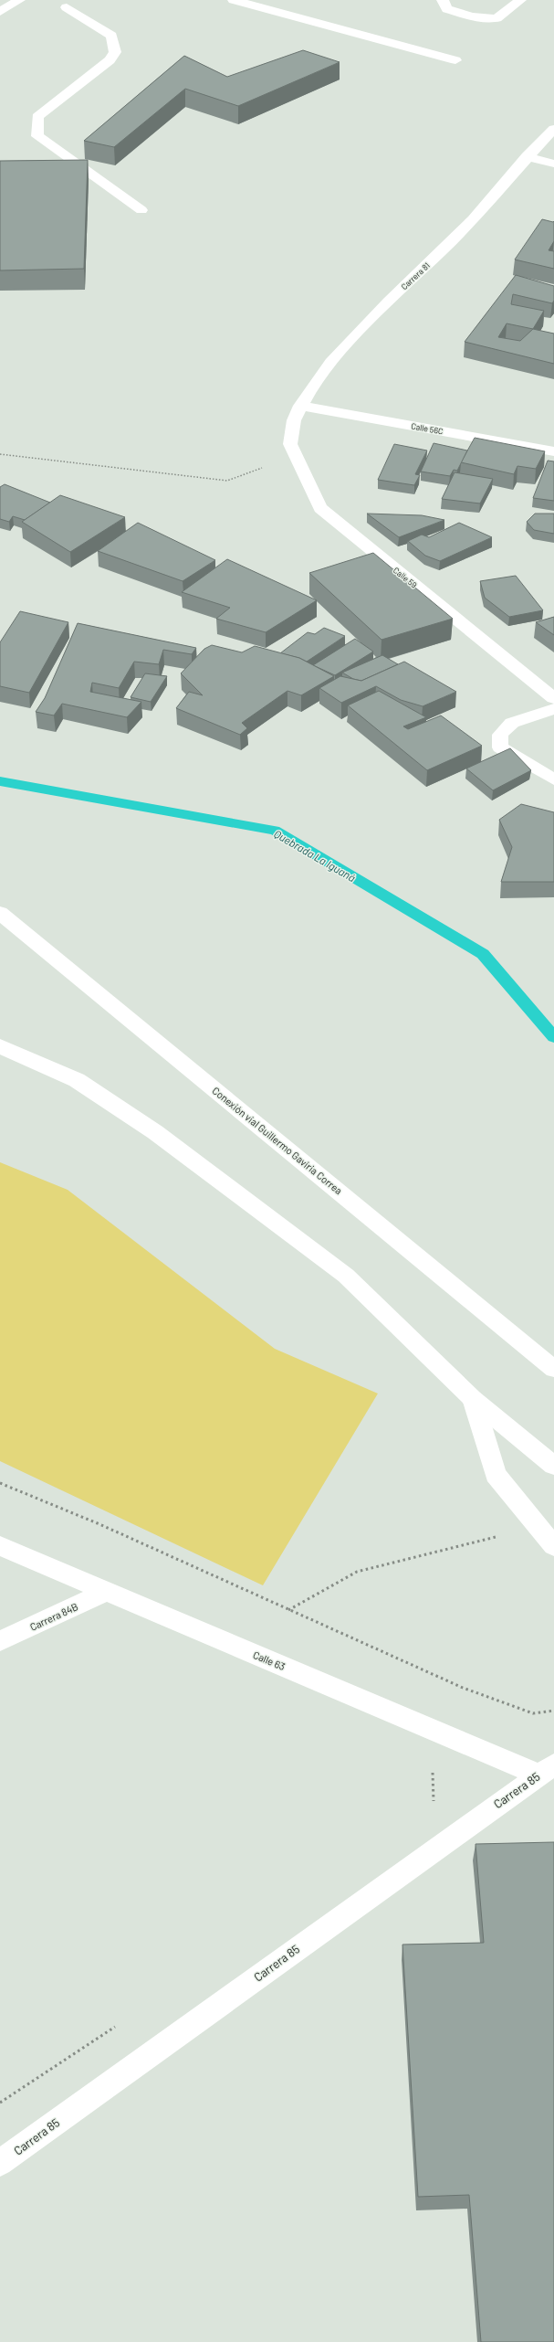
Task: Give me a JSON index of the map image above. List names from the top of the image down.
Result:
{
  "streets": {
    "main road": [
      "Carrera 81",
      "Calle 56C",
      "Calle 59",
      "Conexión vial Guillermo Gaviria Correa",
      "Carrera 84B",
      "Calle 63",
      "Carrera 85"
    ]
  },
  "crossings": [
    ["Carrera 81", "Calle 56C"],
    ["Carrera 81", "Calle 59"],
    ["Carrera 84B", "Calle 63"],
    ["Calle 63", "Carrera 85"]
  ],
  "water": ["Quebrada La Iguaná"]
}
